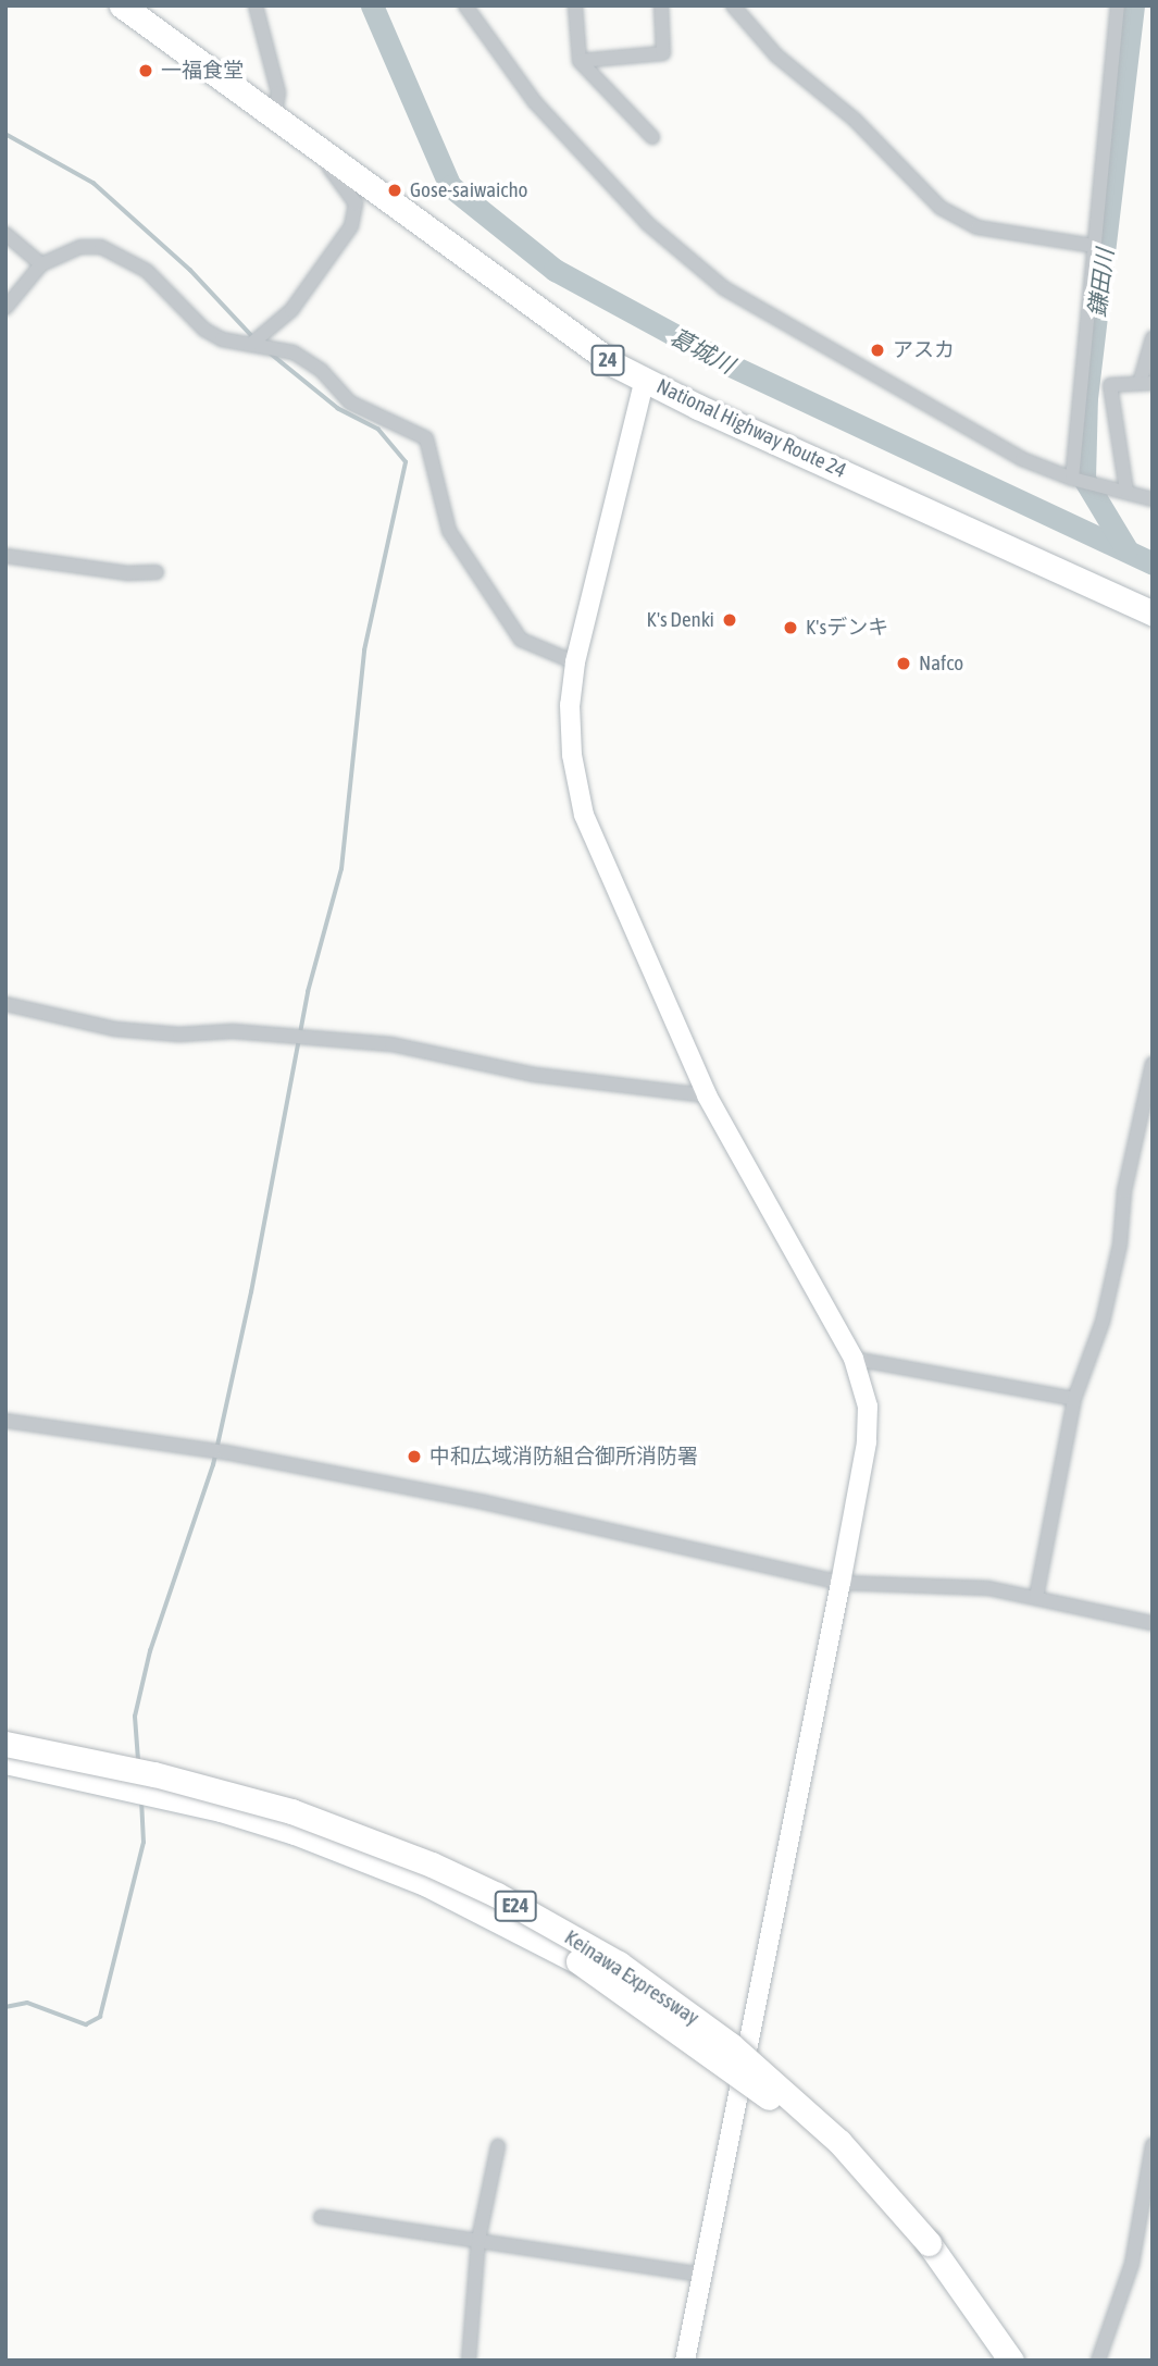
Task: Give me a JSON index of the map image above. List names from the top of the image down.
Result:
{
  "streets": {
    "highway": [
      "24",
      "National Highway Route 24",
      "E24",
      "Keinawa Expressway"
    ]
  },
  "water": ["鎌田川", "葛城川"],
  "places": [
    "一福食堂",
    "Gose-saiwaicho",
    "アスカ",
    "K's Denki",
    "K'sデンキ",
    "Nafco",
    "中和広域消防組合御所消防署"
  ]
}
